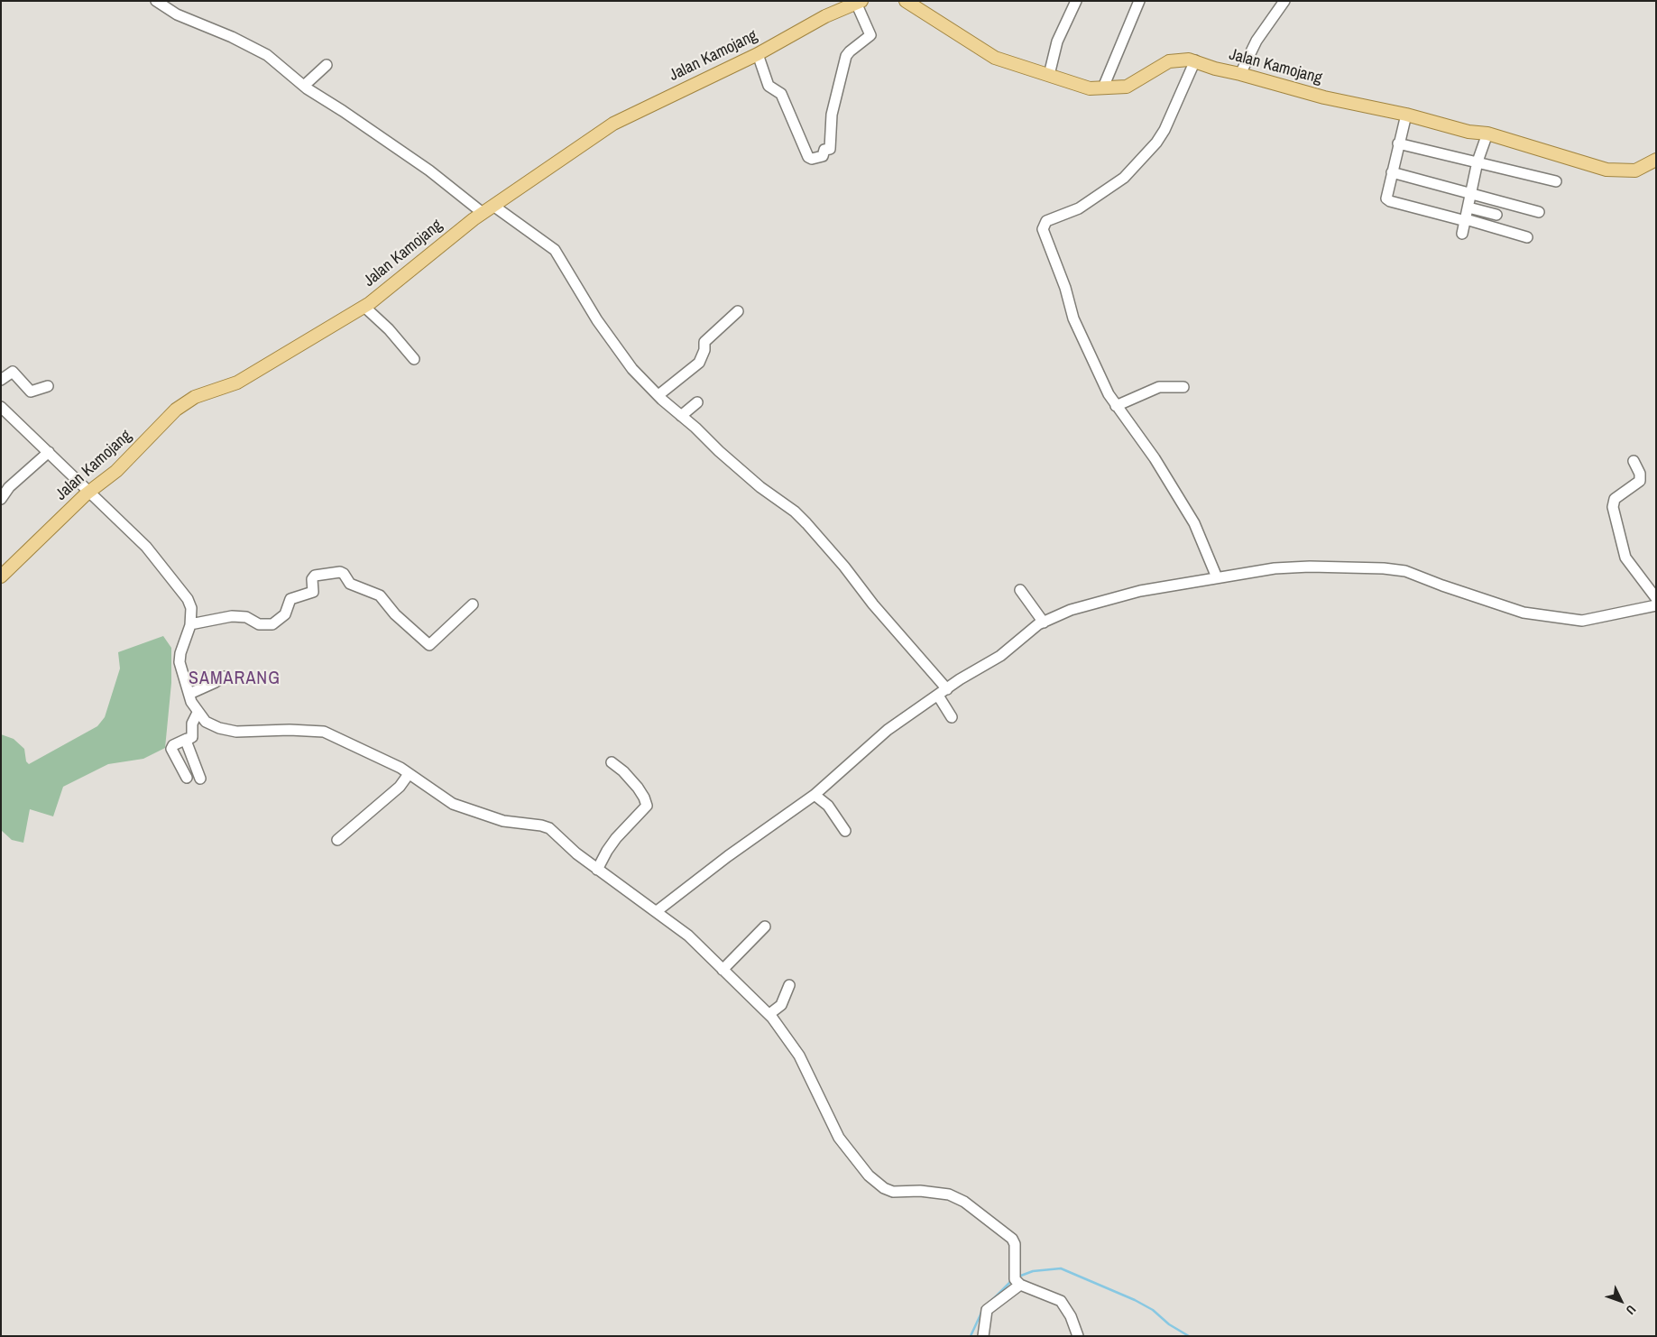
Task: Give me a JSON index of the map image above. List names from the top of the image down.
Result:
{
  "streets": {
    "main road": ["Jalan Kamojang"]
  },
  "districts": ["SAMARANG"],
  "north": "bottom right"
}
